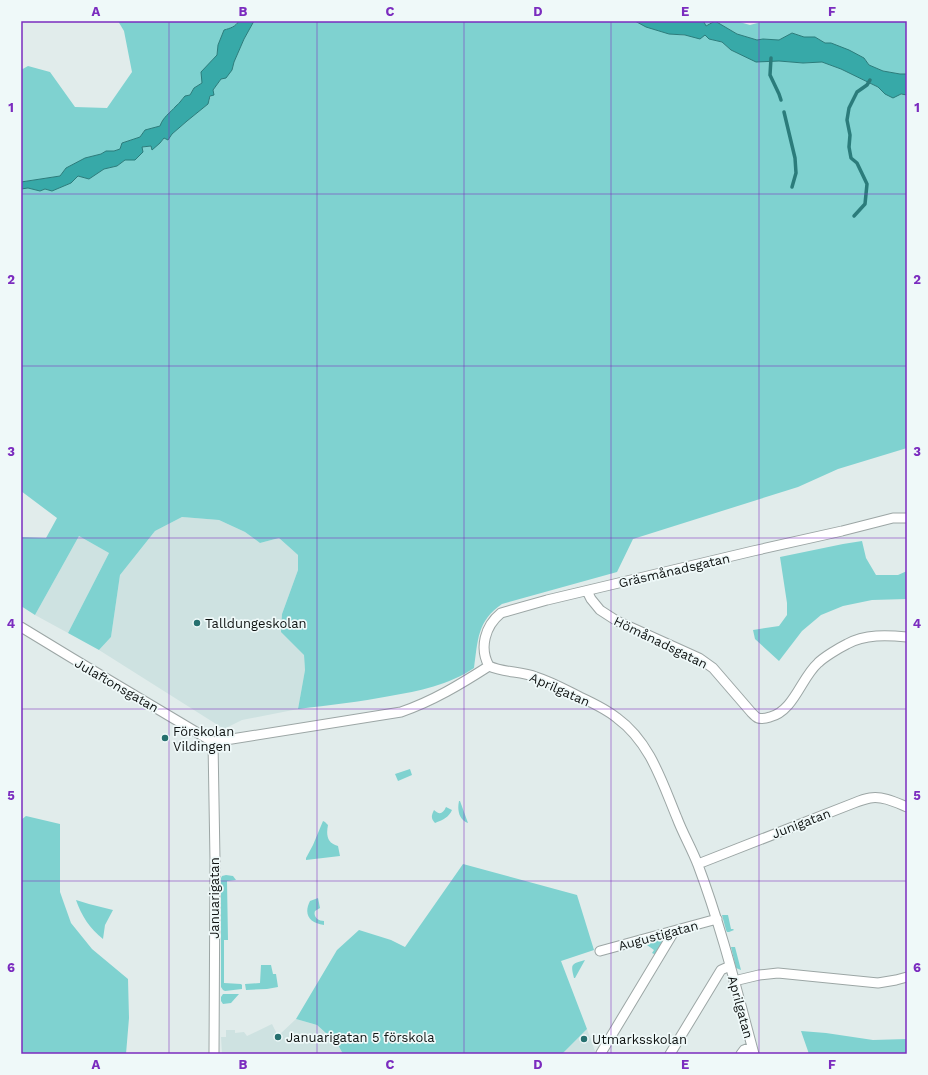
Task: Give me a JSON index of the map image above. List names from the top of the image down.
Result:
{
  "streets": {
    "street": [
      "Gräsmånadsgatan",
      "Hömånadsgatan",
      "Julaftonsgatan",
      "Aprilgatan",
      "Junigatan",
      "Januarigatan",
      "Augustigatan"
    ]
  },
  "crossings": [
    ["Gräsmånadsgatan", "Hömånadsgatan"],
    ["Gräsmånadsgatan", "Aprilgatan"],
    ["Julaftonsgatan", "Januarigatan"],
    ["Aprilgatan", "Junigatan"],
    ["Aprilgatan", "Augustigatan"]
  ],
  "places": [
    "Talldungeskolan",
    "Förskolan Vildingen",
    "Januarigatan 5 förskola",
    "Utmarksskolan"
  ],
  "grid": {
    "columns": [
      "A",
      "B",
      "C",
      "D",
      "E",
      "F"
    ],
    "rows": [
      "1",
      "2",
      "3",
      "4",
      "5",
      "6"
    ]
  }
}
